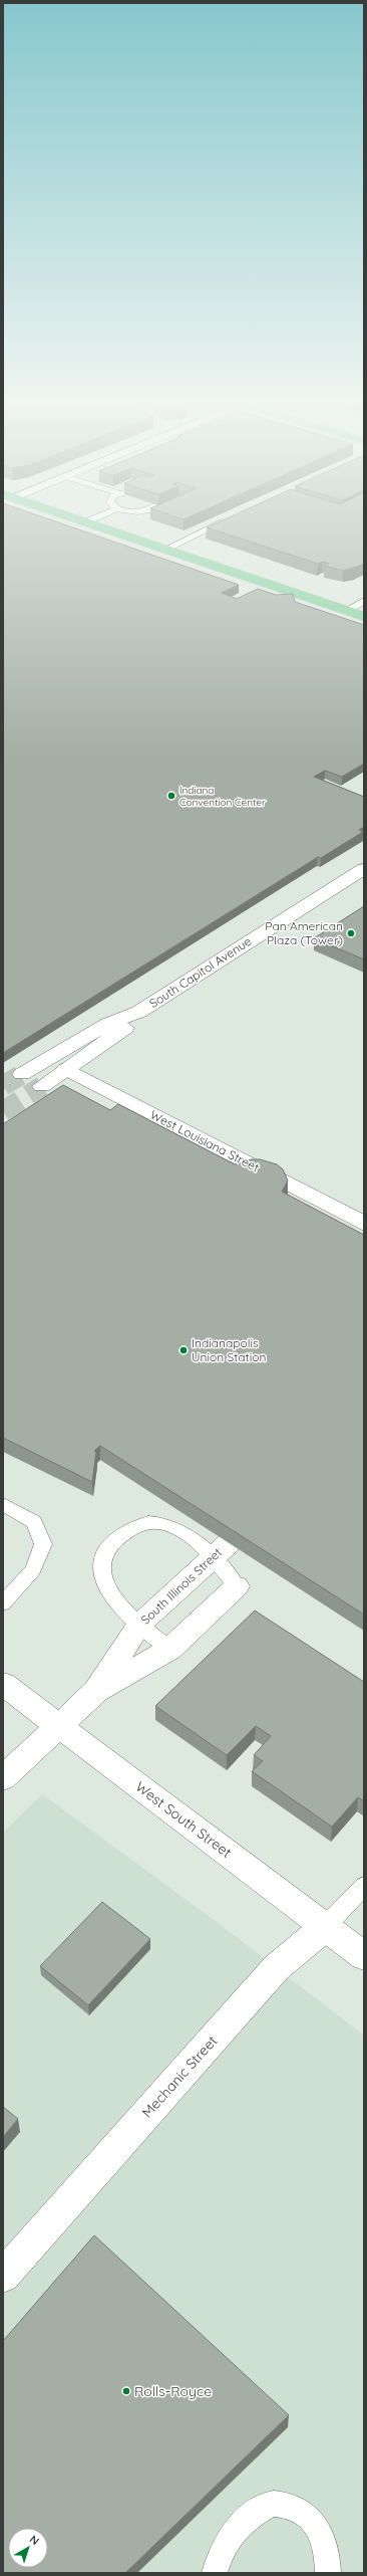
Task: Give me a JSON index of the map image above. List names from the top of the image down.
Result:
{
  "streets": {
    "main road": [
      "South Capitol Avenue",
      "West Louisiana Street",
      "South Illinois Street",
      "West South Street",
      "Mechanic Street"
    ]
  },
  "crossings": [
    ["South Capitol Avenue", "West Louisiana Street"],
    ["South Illinois Street", "West South Street"],
    ["West South Street", "Mechanic Street"]
  ],
  "places": [
    "Indiana Convention Center",
    "Pan American Plaza (Tower)",
    "Indianapolis Union Station",
    "Rolls-Royce"
  ],
  "north": "top right"
}
